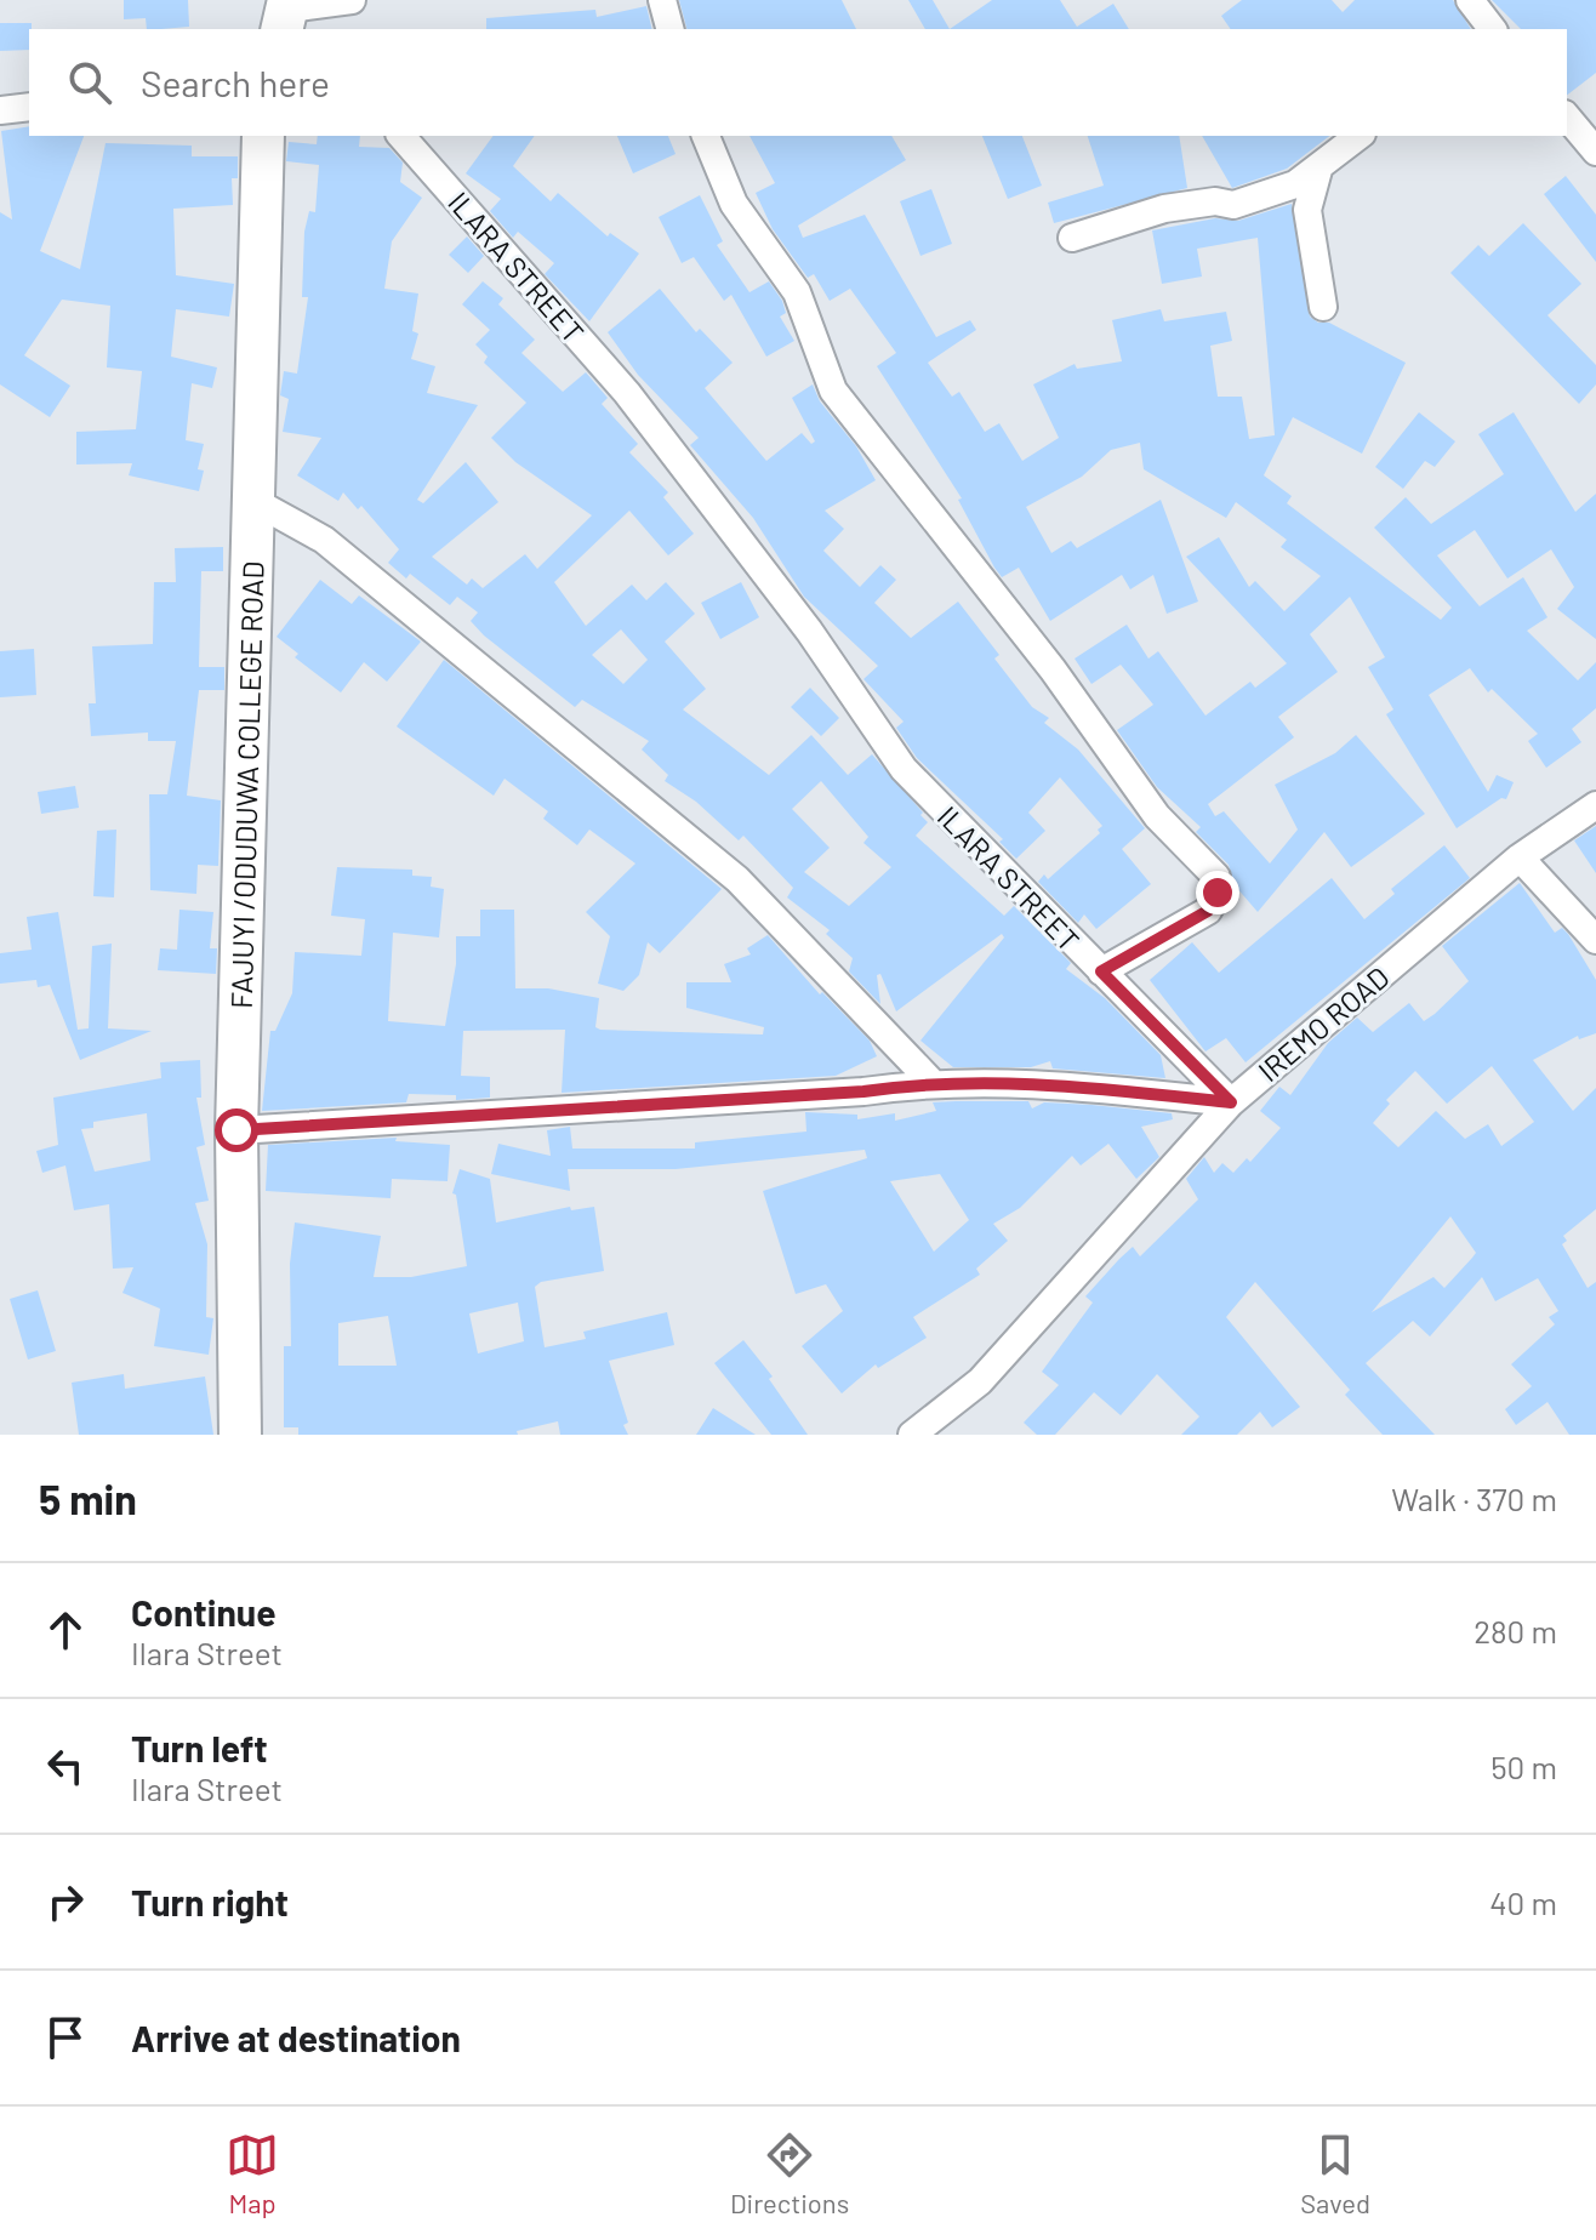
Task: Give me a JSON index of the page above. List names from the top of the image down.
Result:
{
  "streets": {
    "main road": ["FAJUYI /ODUDUWA COLLEGE ROAD"],
    "street": ["ILARA STREET", "IREMO ROAD"]
  },
  "crossings": [
    ["ILARA STREET", "IREMO ROAD"]
  ],
  "page": {
    "search": "Search here",
    "heading": ["5 min", "Walk · 370 m"],
    "list": [
      ["Continue", "Ilara Street", "280 m"],
      ["Turn left", "Ilara Street", "50 m"],
      ["Turn right", "40 m"],
      "Arrive at destination"
    ],
    "nav": ["Map", "Directions", "Saved"]
  }
}
